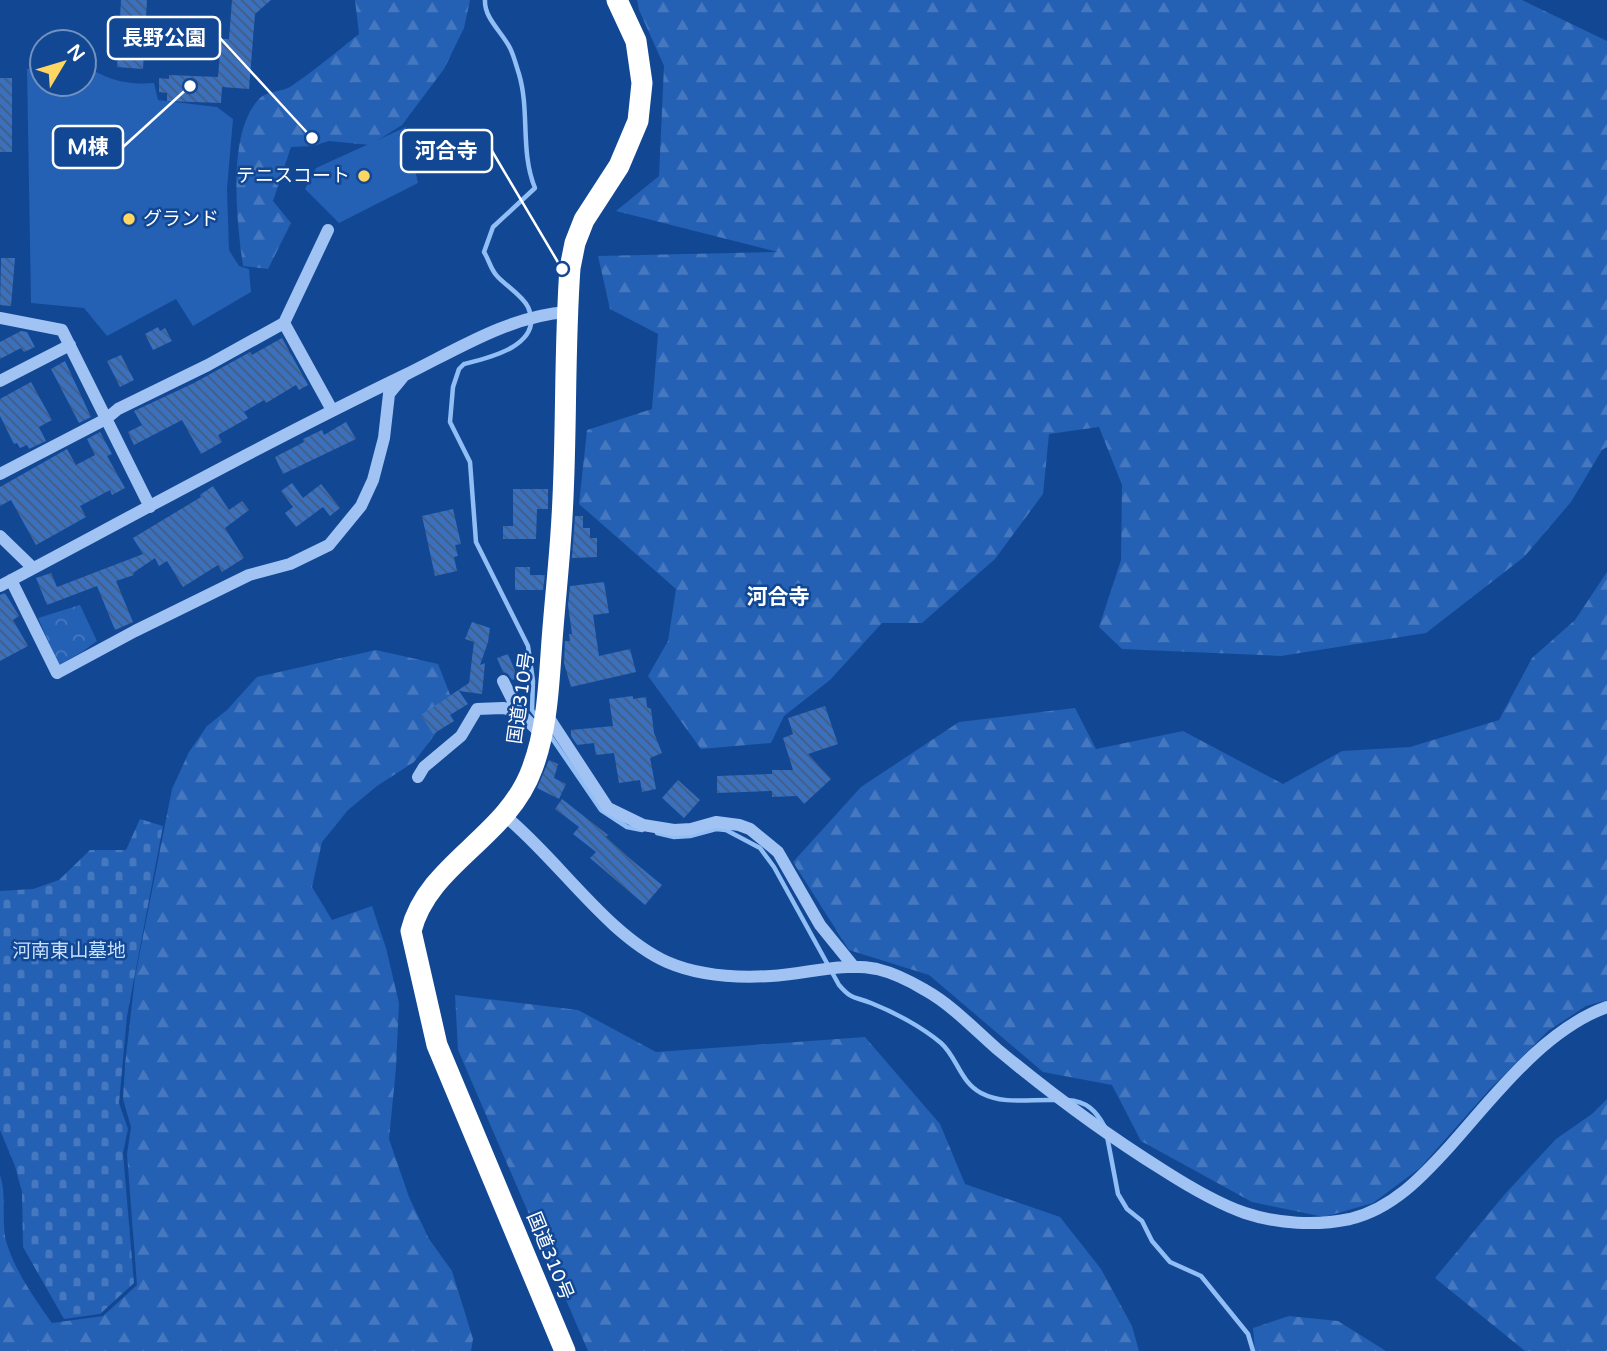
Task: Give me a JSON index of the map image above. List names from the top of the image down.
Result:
{
  "streets": {
    "highway": ["国道310号"]
  },
  "districts": ["河合寺"],
  "parks": ["河南東山墓地"],
  "places": [
    "M棟",
    "長野公園",
    "テニスコート",
    "グランド",
    "河合寺"
  ],
  "north": "top right"
}
